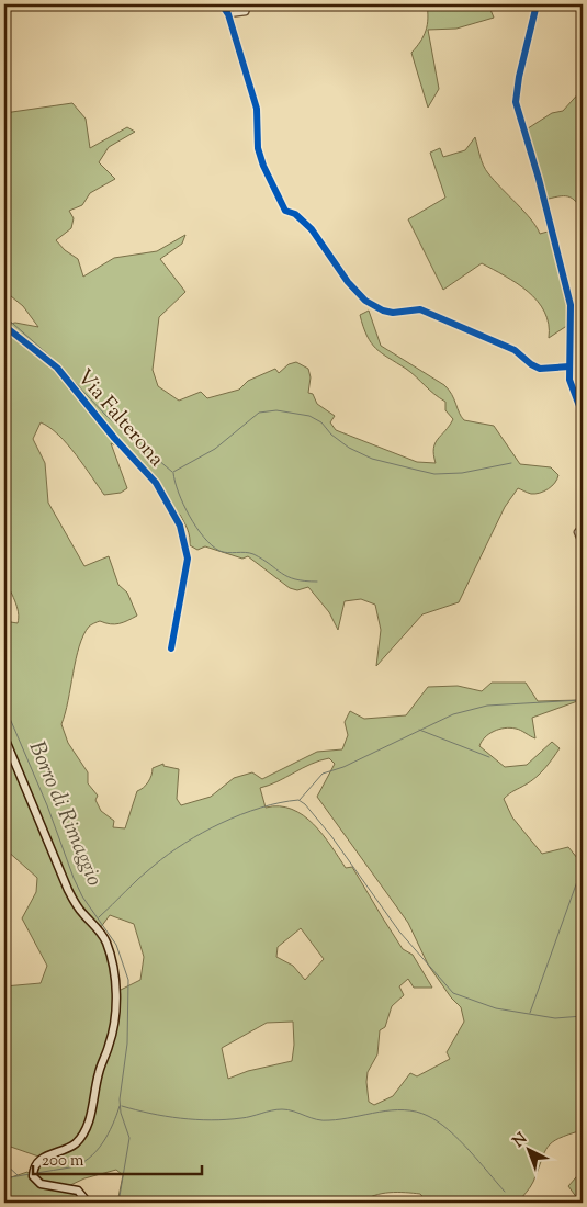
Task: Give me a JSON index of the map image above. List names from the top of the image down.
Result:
{
  "streets": {
    "street": ["Via Falterona"]
  },
  "water": ["Borro di Rimaggio"],
  "scale_bar": "200 m",
  "north": "top left"
}
